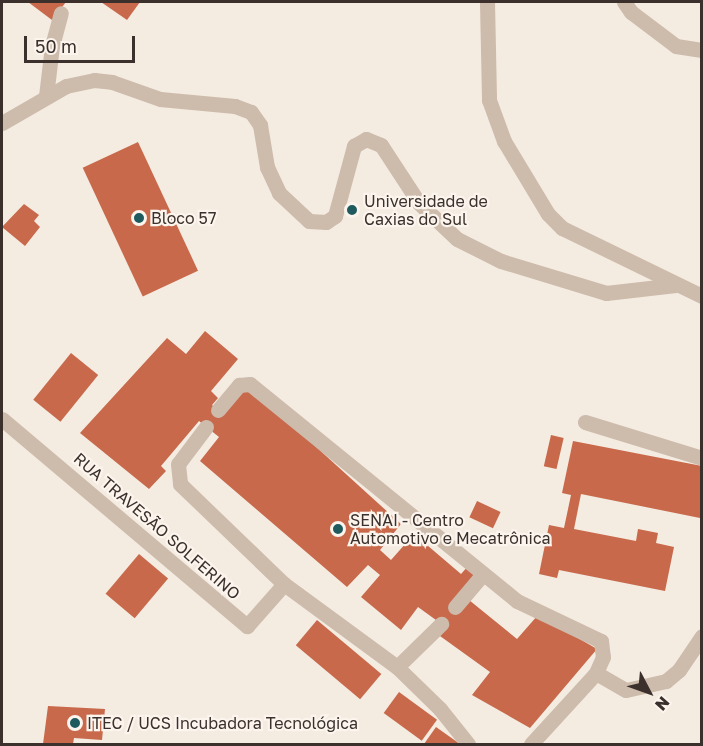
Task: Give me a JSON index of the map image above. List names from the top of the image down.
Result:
{
  "streets": {
    "street": ["RUA TRAVESÃO SOLFERINO"]
  },
  "places": [
    "Universidade de Caxias do Sul",
    "Bloco 57",
    "SENAI - Centro Automotivo e Mecatrônica",
    "ITEC / UCS Incubadora Tecnológica"
  ],
  "scale_bar": "50 m",
  "north": "bottom right"
}
